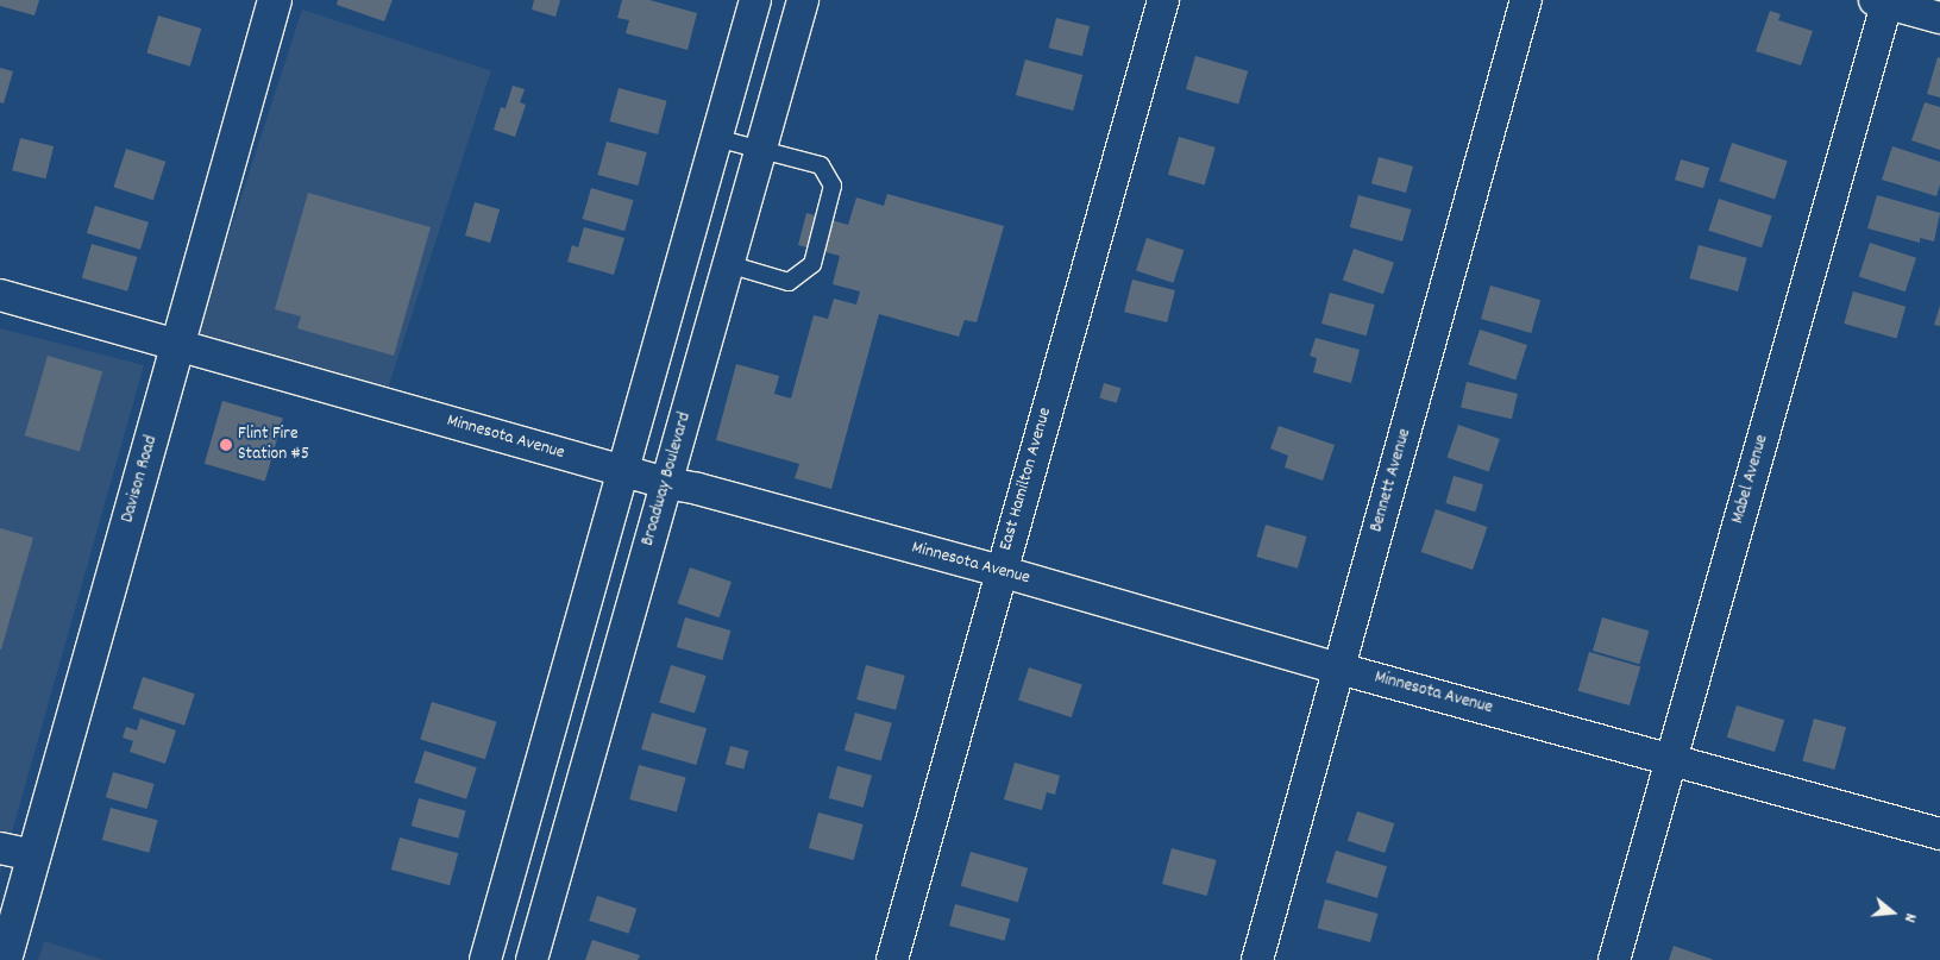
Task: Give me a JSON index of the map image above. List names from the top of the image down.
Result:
{
  "streets": {
    "main road": ["Davison Road"],
    "street": [
      "Minnesota Avenue",
      "Broadway Boulevard",
      "East Hamilton Avenue",
      "Mabel Avenue",
      "Bennett Avenue"
    ]
  },
  "crossings": [
    ["Minnesota Avenue", "Davison Road"],
    ["Minnesota Avenue", "Broadway Boulevard"],
    ["Minnesota Avenue", "East Hamilton Avenue"],
    ["Minnesota Avenue", "Mabel Avenue"],
    ["Minnesota Avenue", "Bennett Avenue"]
  ],
  "places": ["Flint Fire Station #5"],
  "north": "right"
}
